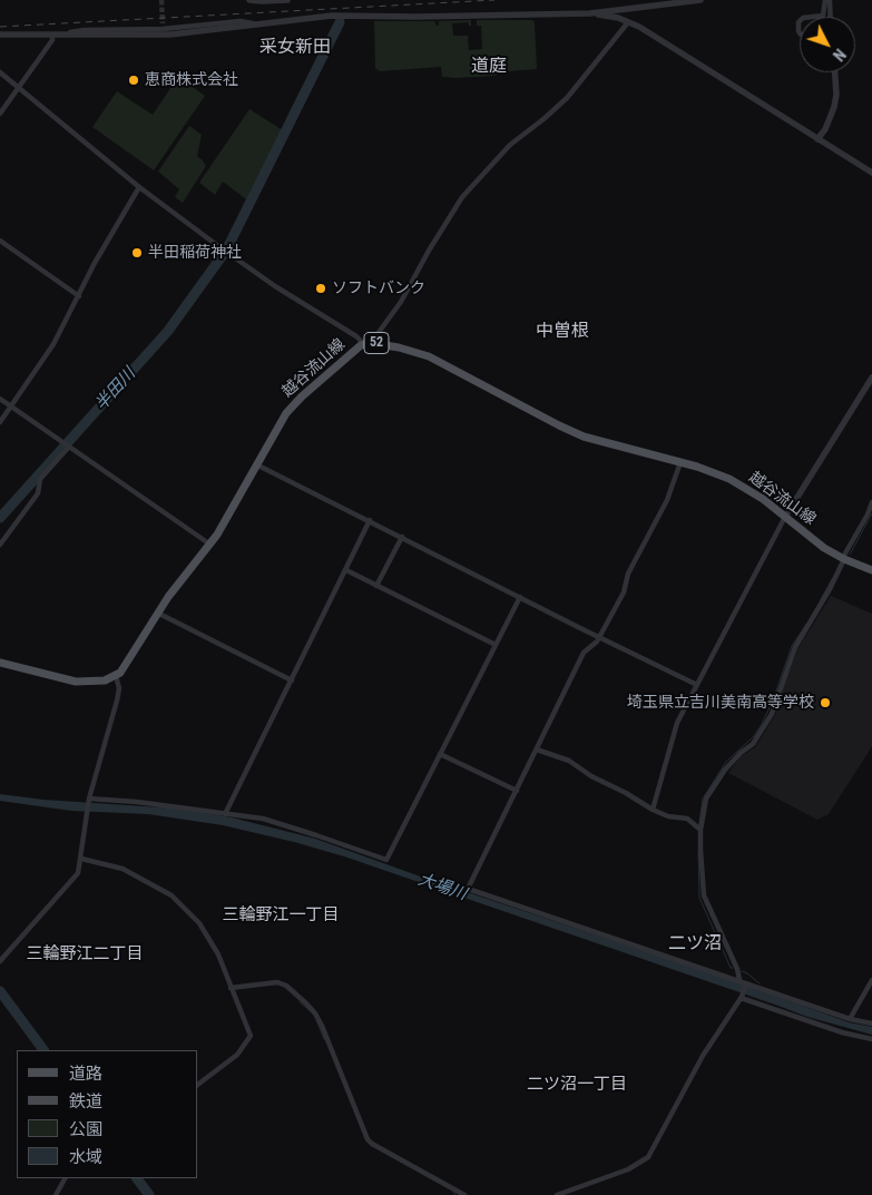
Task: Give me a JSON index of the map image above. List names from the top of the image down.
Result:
{
  "streets": {
    "main road": ["52", "越谷流山線"]
  },
  "districts": [
    "采女新田",
    "道庭",
    "中曽根",
    "三輪野江一丁目",
    "二ツ沼",
    "三輪野江二丁目",
    "二ツ沼一丁目"
  ],
  "water": ["半田川", "大場川"],
  "places": [
    "恵商株式会社",
    "半田稲荷神社",
    "ソフトバンク",
    "埼玉県立吉川美南高等学校"
  ],
  "legend": [
    "道路",
    "鉄道",
    "公園",
    "水域"
  ],
  "north": "bottom right"
}
